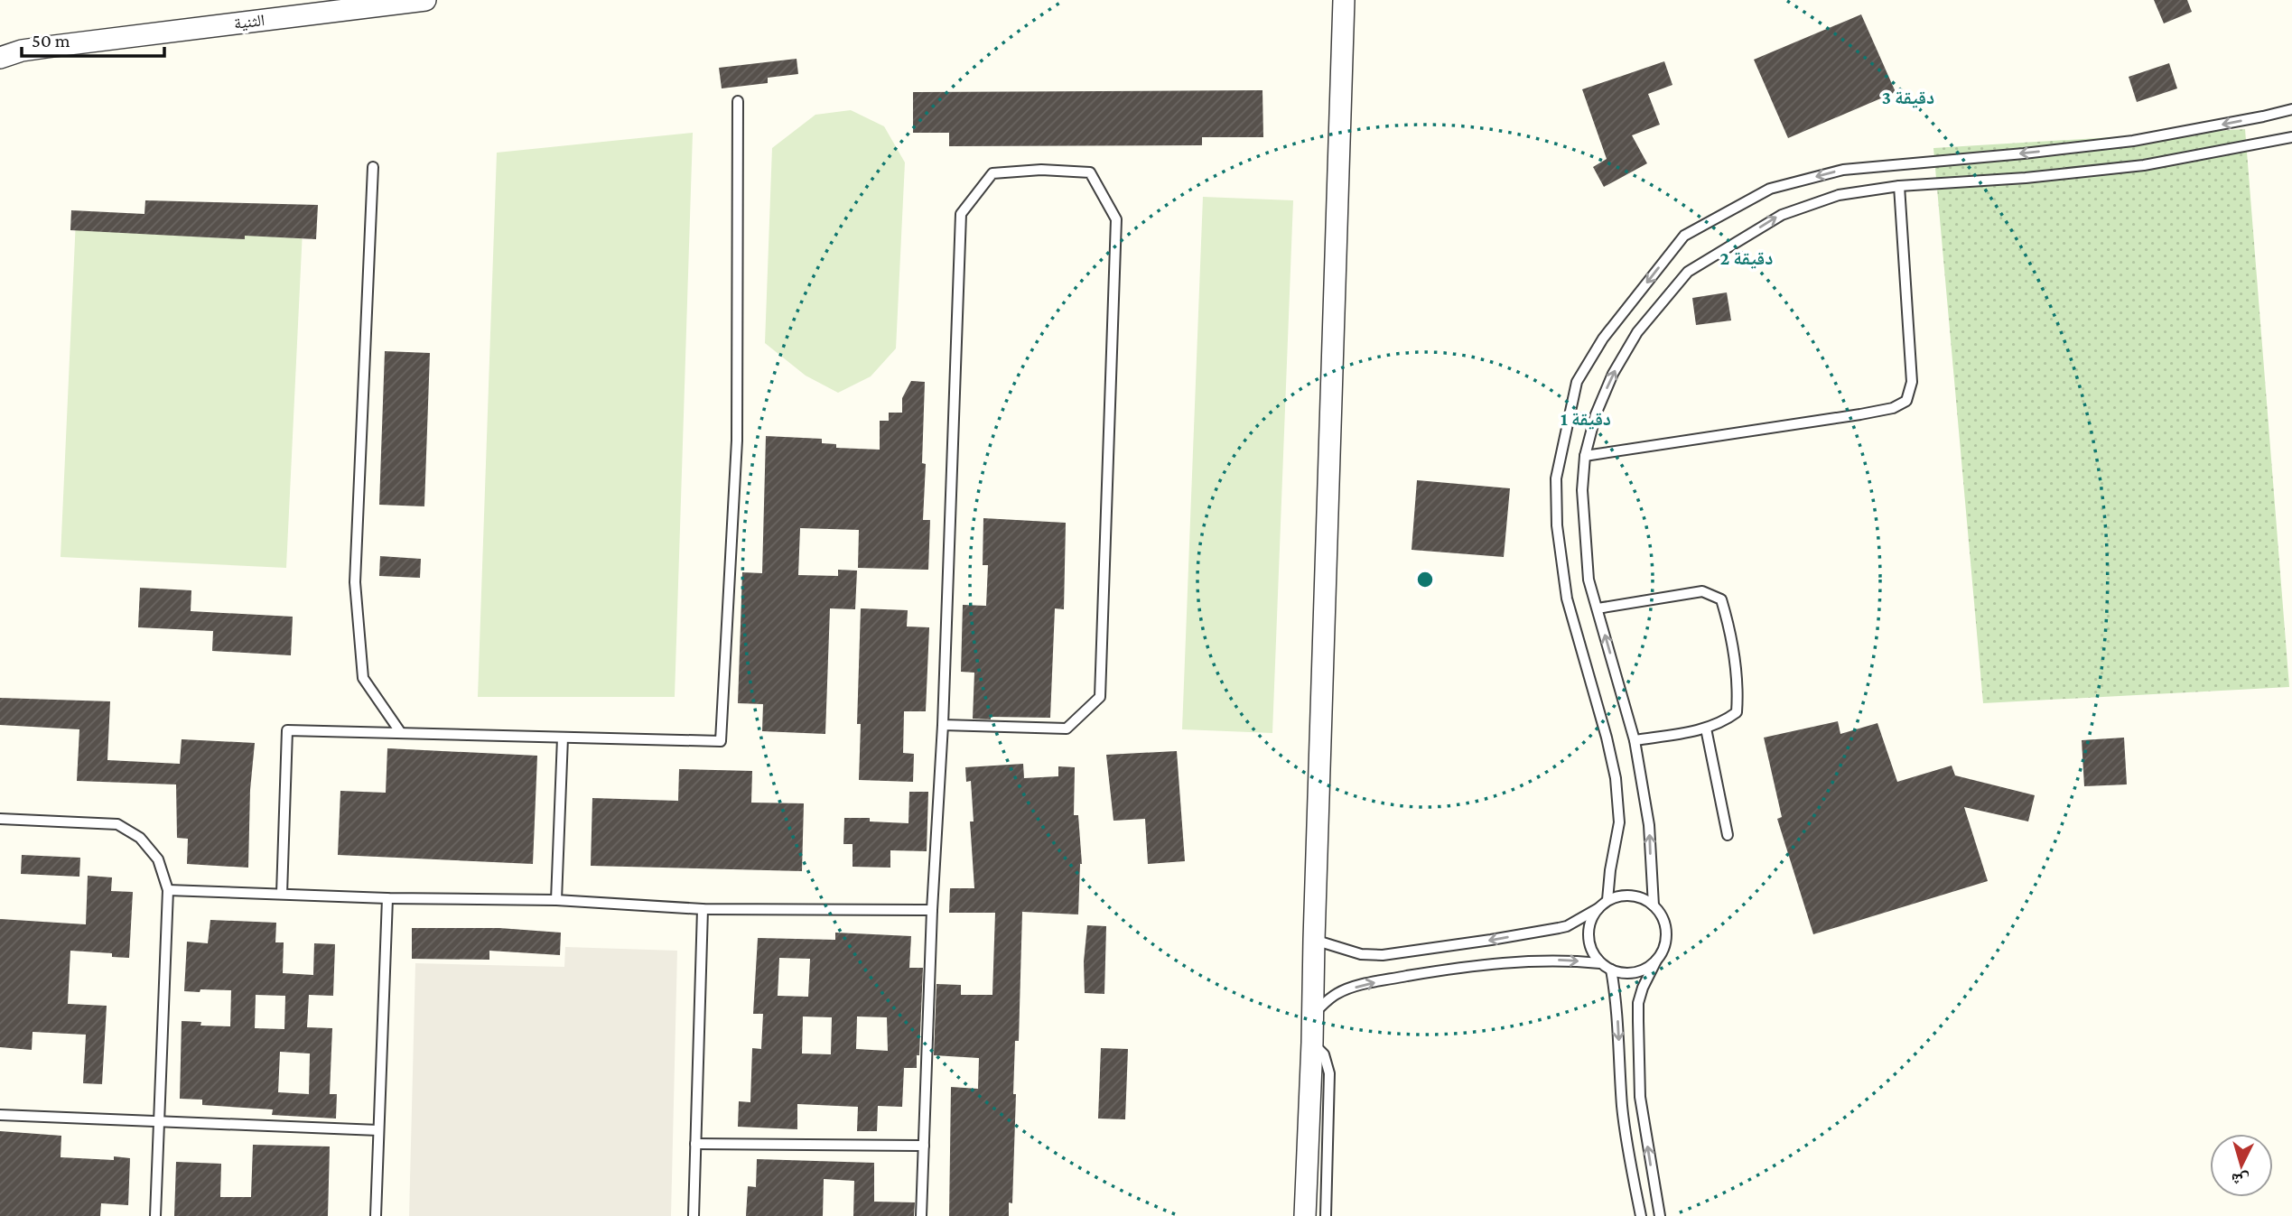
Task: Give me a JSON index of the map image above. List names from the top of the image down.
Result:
{
  "streets": {
    "street": ["الثنية"]
  },
  "scale_bar": "50 m",
  "north": "bottom",
  "rings": ["3 دقيقة", "2 دقيقة", "1 دقيقة"]
}
